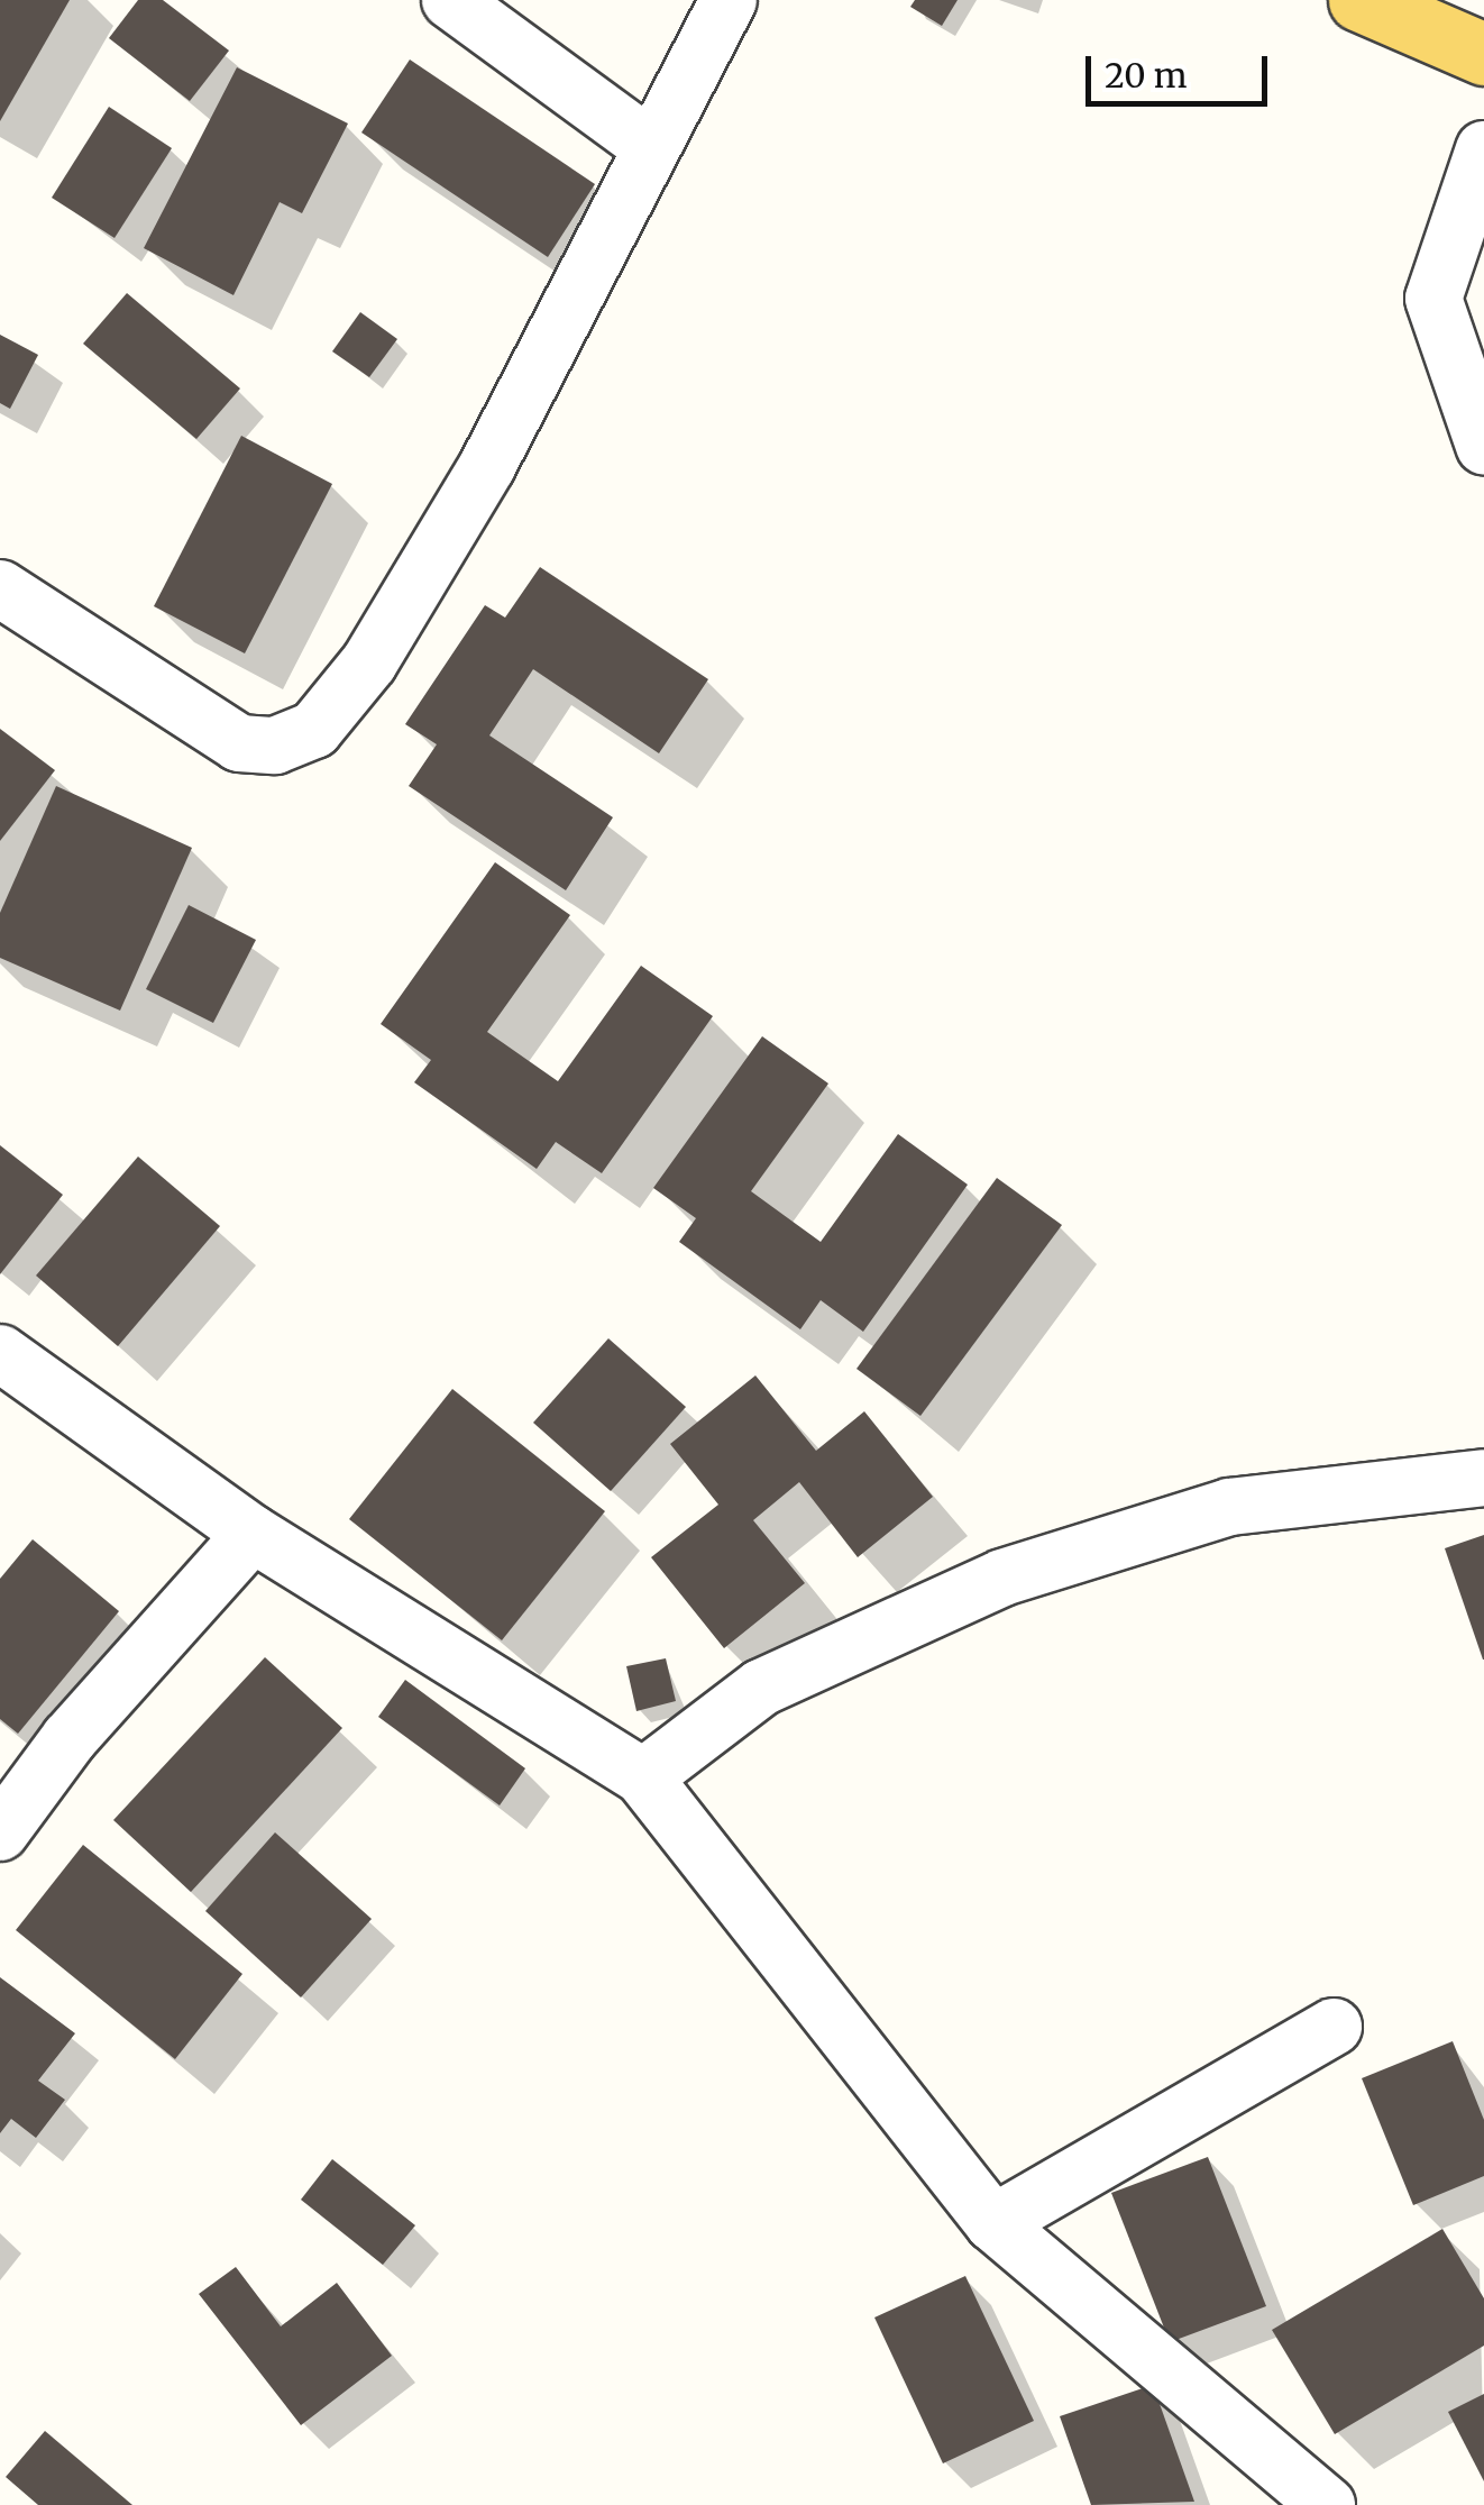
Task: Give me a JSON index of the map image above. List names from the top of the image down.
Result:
{
  "scale_bar": "20 m"
}
